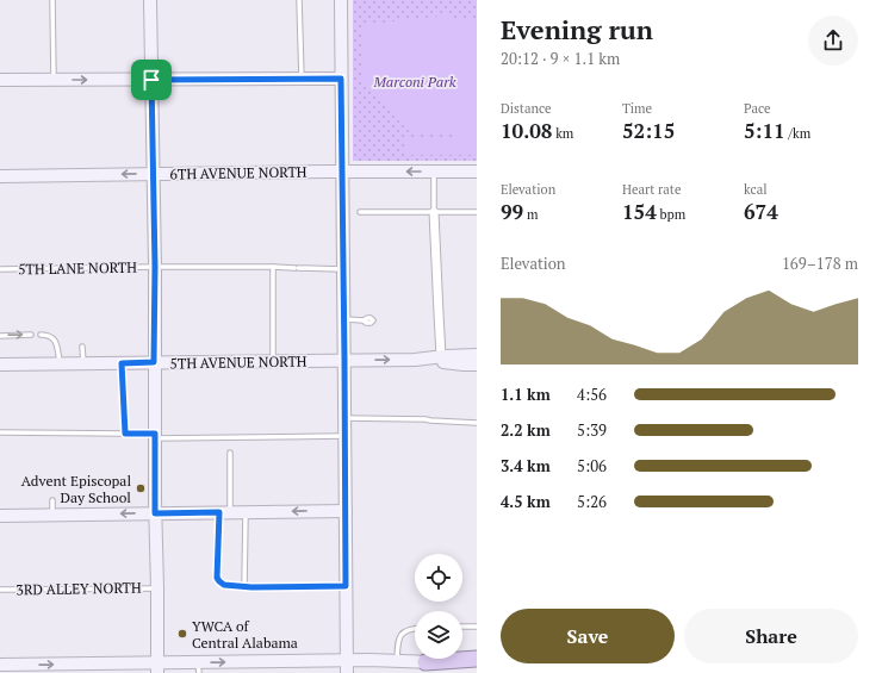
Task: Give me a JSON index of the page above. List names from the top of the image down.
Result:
{
  "streets": {
    "street": ["6TH AVENUE NORTH", "5TH AVENUE NORTH"],
    "lane": ["5TH LANE NORTH", "3RD ALLEY NORTH"]
  },
  "parks": ["Marconi Park"],
  "places": ["Advent Episcopal Day School", "YWCA of Central Alabama"],
  "page": {
    "heading": ["Evening run", "20:12 · 9 × 1.1 km"],
    "stats": [
      ["Distance", "10.08 km"],
      ["Time", "52:15"],
      ["Pace", "5:11 /km"],
      ["Elevation", "99 m"],
      ["Heart rate", "154 bpm"],
      ["kcal", "674"]
    ],
    "chart": ["Elevation", "169–178 m"],
    "list": [
      {
        "name": "1.1 km",
        "note": "4:56"
      },
      {
        "name": "2.2 km",
        "note": "5:39"
      },
      {
        "name": "3.4 km",
        "note": "5:06"
      },
      {
        "name": "4.5 km",
        "note": "5:26"
      }
    ],
    "buttons": ["Save", "Share"]
  }
}
